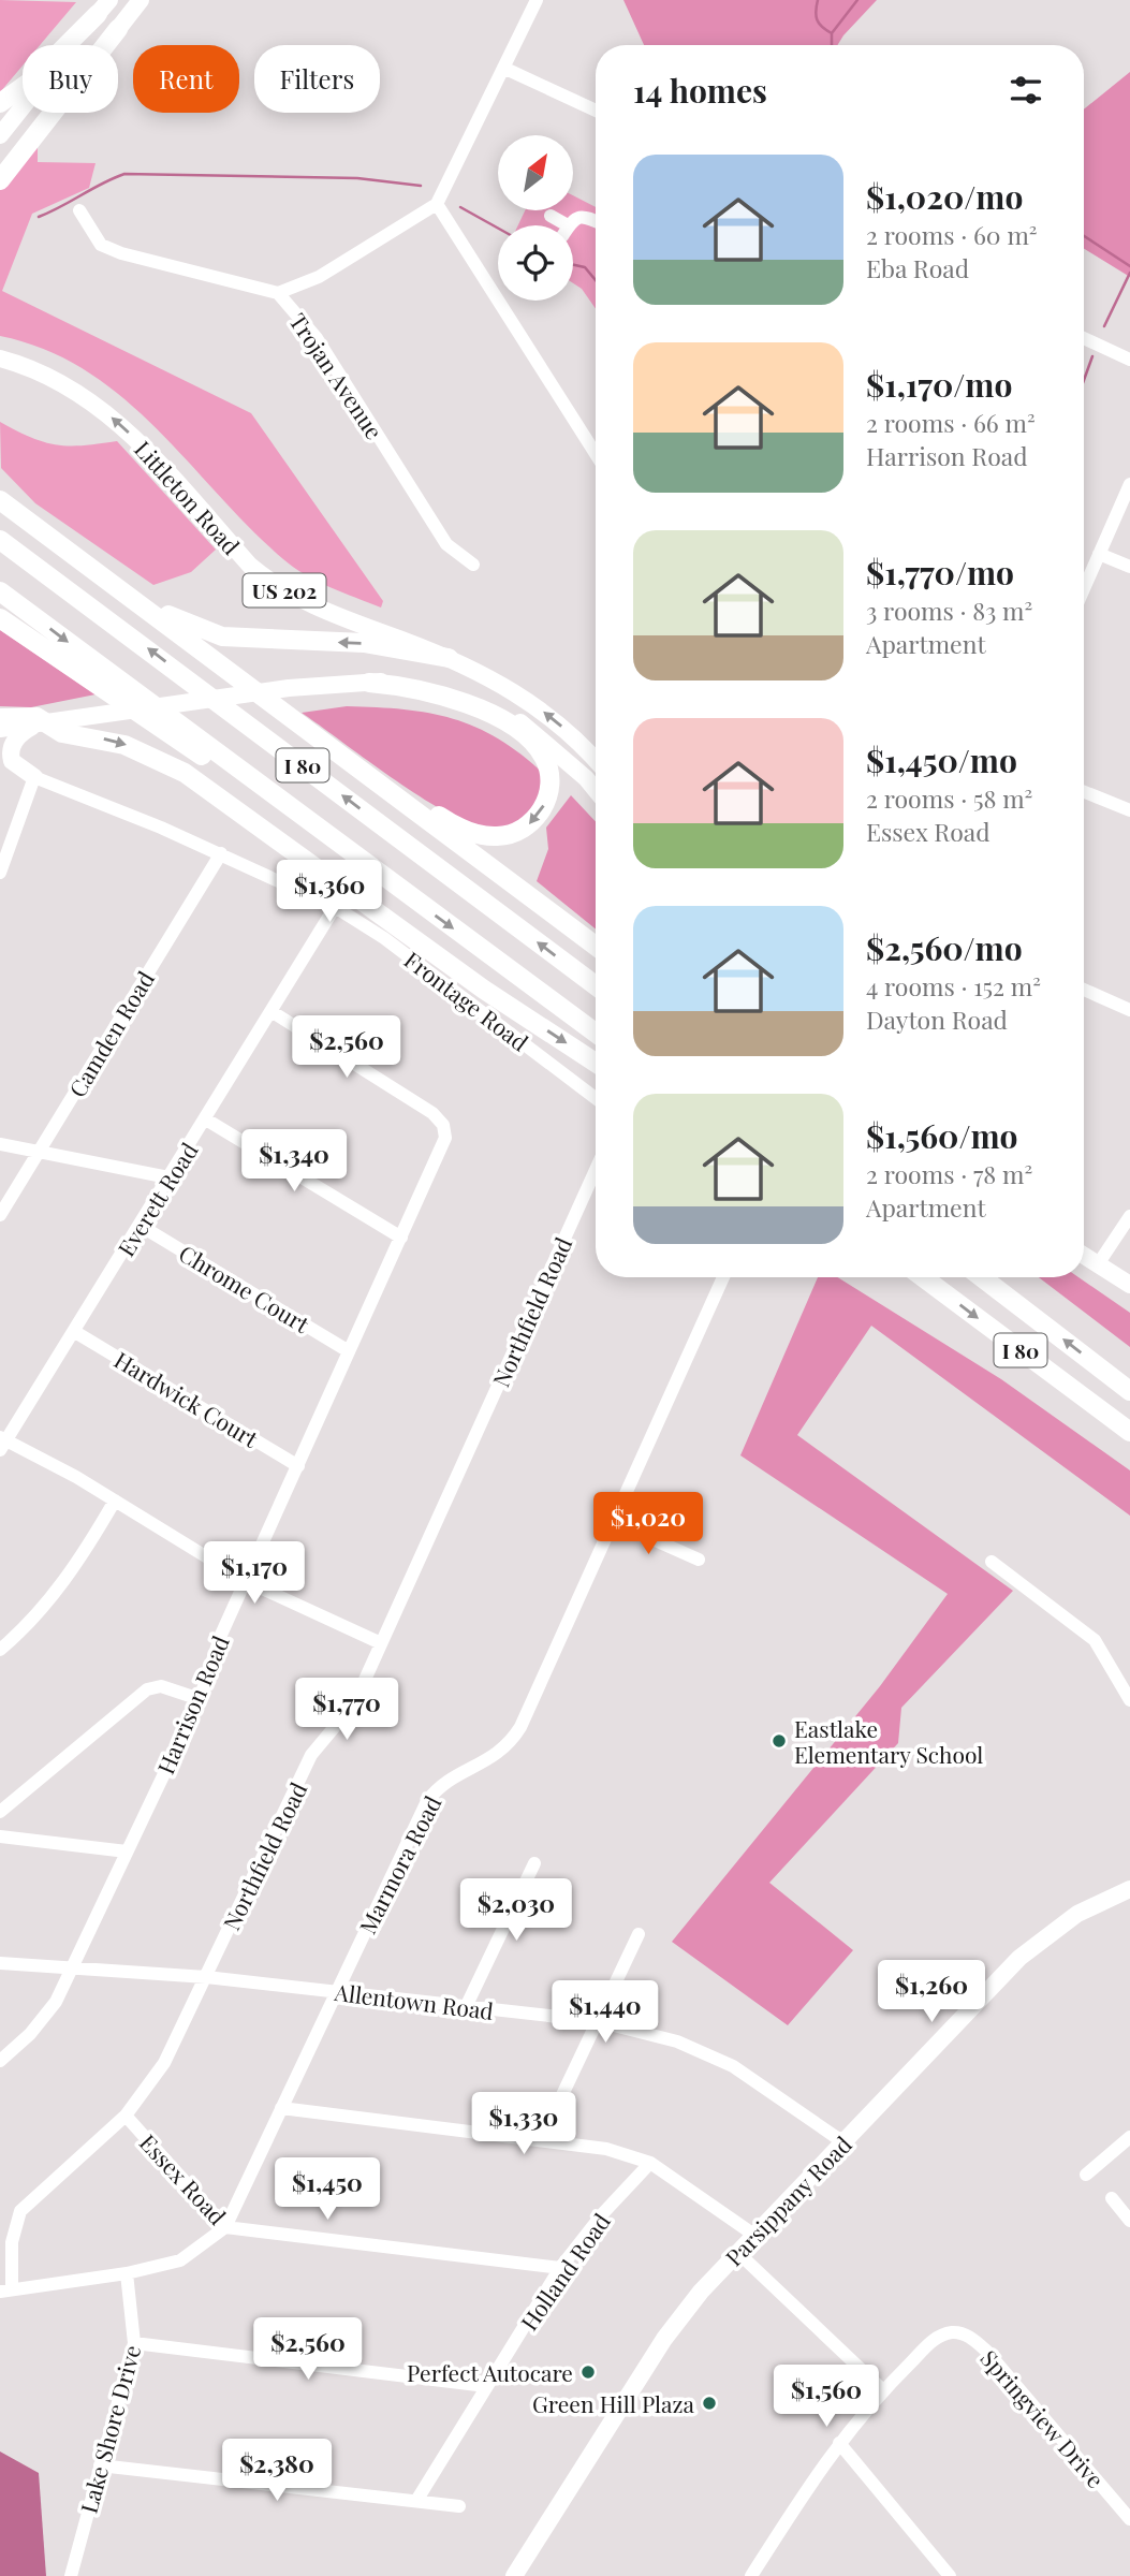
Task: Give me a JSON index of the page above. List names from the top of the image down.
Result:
{
  "streets": {
    "highway": ["I 80"],
    "main road": ["Littleton Road", "US 202", "Parsippany Road"],
    "street": [
      "Trojan Avenue",
      "Frontage Road",
      "Camden Road",
      "Everett Road",
      "Chrome Court",
      "Northfield Road",
      "Hardwick Court",
      "Harrison Road",
      "Marmora Road",
      "Allentown Road",
      "Essex Road",
      "Holland Road",
      "Springview Drive",
      "Lake Shore Drive"
    ]
  },
  "crossings": [
    ["Frontage Road", "Camden Road"],
    ["Frontage Road", "Everett Road"],
    ["Everett Road", "Chrome Court"],
    ["Everett Road", "Hardwick Court"],
    ["Everett Road", "Harrison Road"],
    ["Chrome Court", "Harrison Road"],
    ["Northfield Road", "Allentown Road"],
    ["Northfield Road", "Essex Road"],
    ["Hardwick Court", "Harrison Road"],
    ["Harrison Road", "Allentown Road"],
    ["Marmora Road", "Allentown Road"],
    ["Marmora Road", "Essex Road"],
    ["Marmora Road", "Lake Shore Drive"],
    ["Allentown Road", "Parsippany Road"],
    ["Essex Road", "Holland Road"]
  ],
  "places": ["Eastlake Elementary School", "Perfect Autocare", "Green Hill Plaza"],
  "north": "top right",
  "page": {
    "chip": ["Buy", "Rent", "Filters"],
    "heading": "14 homes",
    "list": [
      {
        "name": "$1,020/mo",
        "note": "2 rooms · 60 m² · Eba Road"
      },
      {
        "name": "$1,170/mo",
        "note": "2 rooms · 66 m² · Harrison Road"
      },
      {
        "name": "$1,770/mo",
        "note": "3 rooms · 83 m² · Apartment"
      },
      {
        "name": "$1,450/mo",
        "note": "2 rooms · 58 m² · Essex Road"
      },
      {
        "name": "$2,560/mo",
        "note": "4 rooms · 152 m² · Dayton Road"
      },
      {
        "name": "$1,560/mo",
        "note": "2 rooms · 78 m² · Apartment"
      }
    ],
    "price": [
      "$1,360",
      "$2,560",
      "$1,340",
      "$1,020",
      "$1,170",
      "$1,770",
      "$2,030",
      "$1,260",
      "$1,440",
      "$1,330",
      "$1,450",
      "$2,560",
      "$1,560",
      "$2,380"
    ]
  }
}
